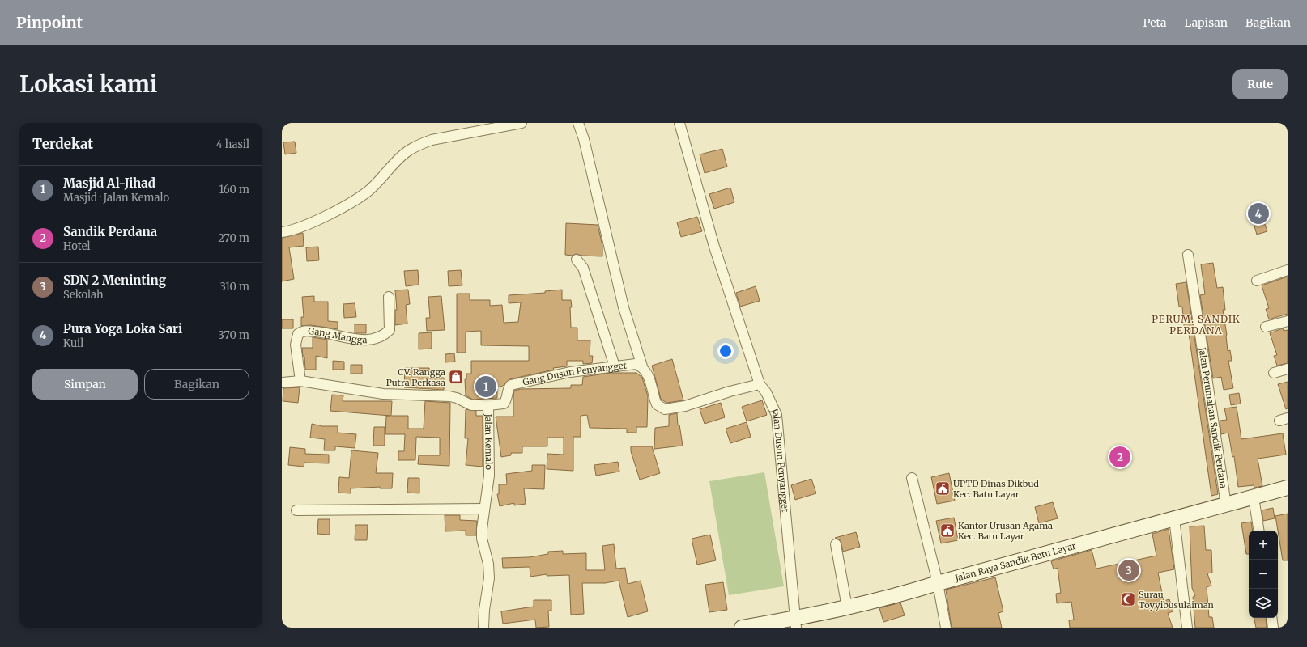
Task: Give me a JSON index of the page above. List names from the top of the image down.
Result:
{
  "streets": {
    "main road": ["Jalan Raya Sandik Batu Layar"],
    "street": [
      "Gang Mangga",
      "Gang Dusun Penyangget",
      "Jalan Perumahan Sandik Perdana",
      "Jalan Kemalo",
      "Jalan Dusun Penyangget"
    ]
  },
  "crossings": [
    ["Gang Mangga", "Jalan Kemalo"],
    ["Gang Dusun Penyangget", "Jalan Kemalo"],
    ["Jalan Perumahan Sandik Perdana", "Jalan Raya Sandik Batu Layar"],
    ["Jalan Dusun Penyangget", "Jalan Raya Sandik Batu Layar"]
  ],
  "districts": ["PERUM. SANDIK PERDANA"],
  "places": {
    "shop": ["CV. Rangga Putra Perkasa"],
    "public building": ["UPTD Dinas Dikbud Kec. Batu Layar", "Kantor Urusan Agama Kec. Batu Layar"],
    "mosque": ["Surau Toyyibusulaiman"]
  },
  "page": {
    "header": "Pinpoint",
    "nav": ["Peta", "Lapisan", "Bagikan"],
    "buttons": [
      "Rute",
      ["Simpan", "Bagikan"]
    ],
    "title": "Lokasi kami",
    "heading": ["Terdekat", "4 hasil"],
    "list": [
      {
        "mark": "1",
        "name": "Masjid Al-Jihad",
        "note": "Masjid · Jalan Kemalo",
        "value": "160 m"
      },
      {
        "mark": "2",
        "name": "Sandik Perdana",
        "note": "Hotel",
        "value": "270 m"
      },
      {
        "mark": "3",
        "name": "SDN 2 Meninting",
        "note": "Sekolah",
        "value": "310 m"
      },
      {
        "mark": "4",
        "name": "Pura Yoga Loka Sari",
        "note": "Kuil",
        "value": "370 m"
      }
    ],
    "pins": [
      "4",
      "1",
      "2",
      "3"
    ],
    "map_buttons": ["+", "−"]
  }
}
